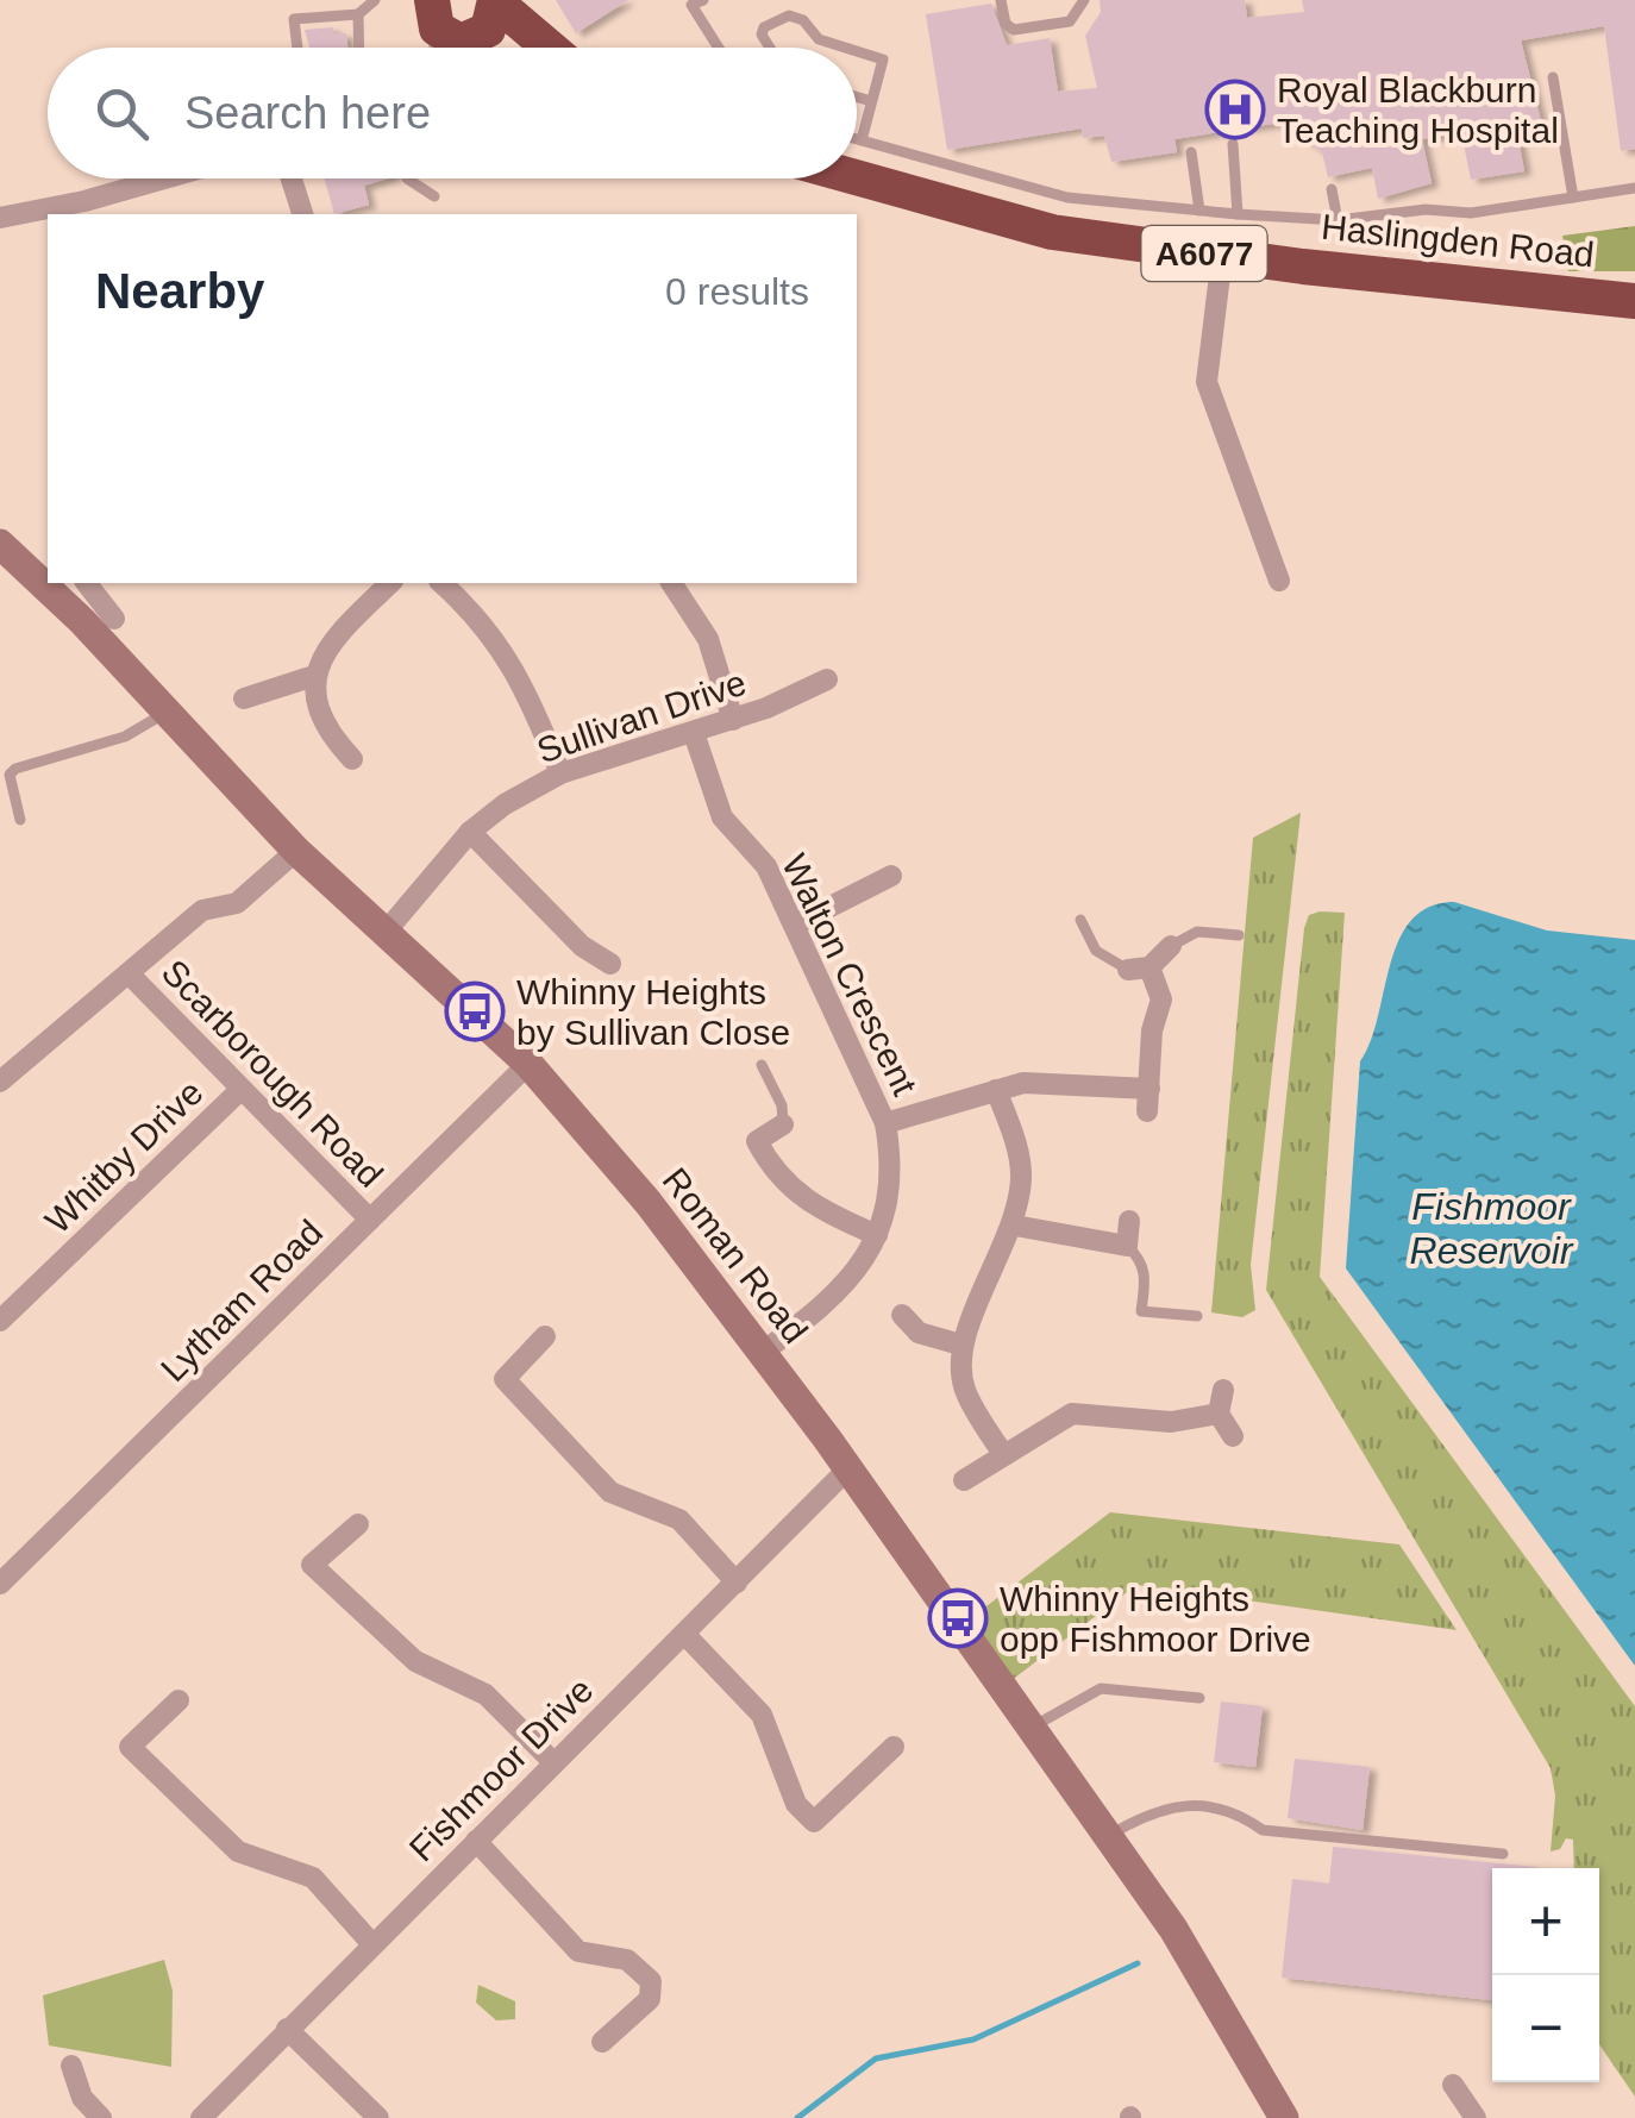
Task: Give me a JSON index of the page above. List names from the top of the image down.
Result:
{
  "streets": {
    "highway": ["Haslingden Road", "A6077"],
    "street": [
      "Sullivan Drive",
      "Walton Crescent",
      "Scarborough Road",
      "Whitby Drive",
      "Roman Road",
      "Lytham Road",
      "Fishmoor Drive"
    ]
  },
  "crossings": [
    ["Sullivan Drive", "Walton Crescent"],
    ["Sullivan Drive", "Roman Road"],
    ["Walton Crescent", "Roman Road"],
    ["Scarborough Road", "Whitby Drive"],
    ["Scarborough Road", "Lytham Road"],
    ["Roman Road", "Lytham Road"],
    ["Roman Road", "Fishmoor Drive"]
  ],
  "water": ["Fishmoor Reservoir"],
  "places": {
    "hospital": ["Royal Blackburn Teaching Hospital"],
    "bus stop": ["Whinny Heights by Sullivan Close", "Whinny Heights opp Fishmoor Drive"]
  },
  "page": {
    "search": "Search here",
    "heading": ["Nearby", "0 results"],
    "map_buttons": ["+", "−"]
  }
}
